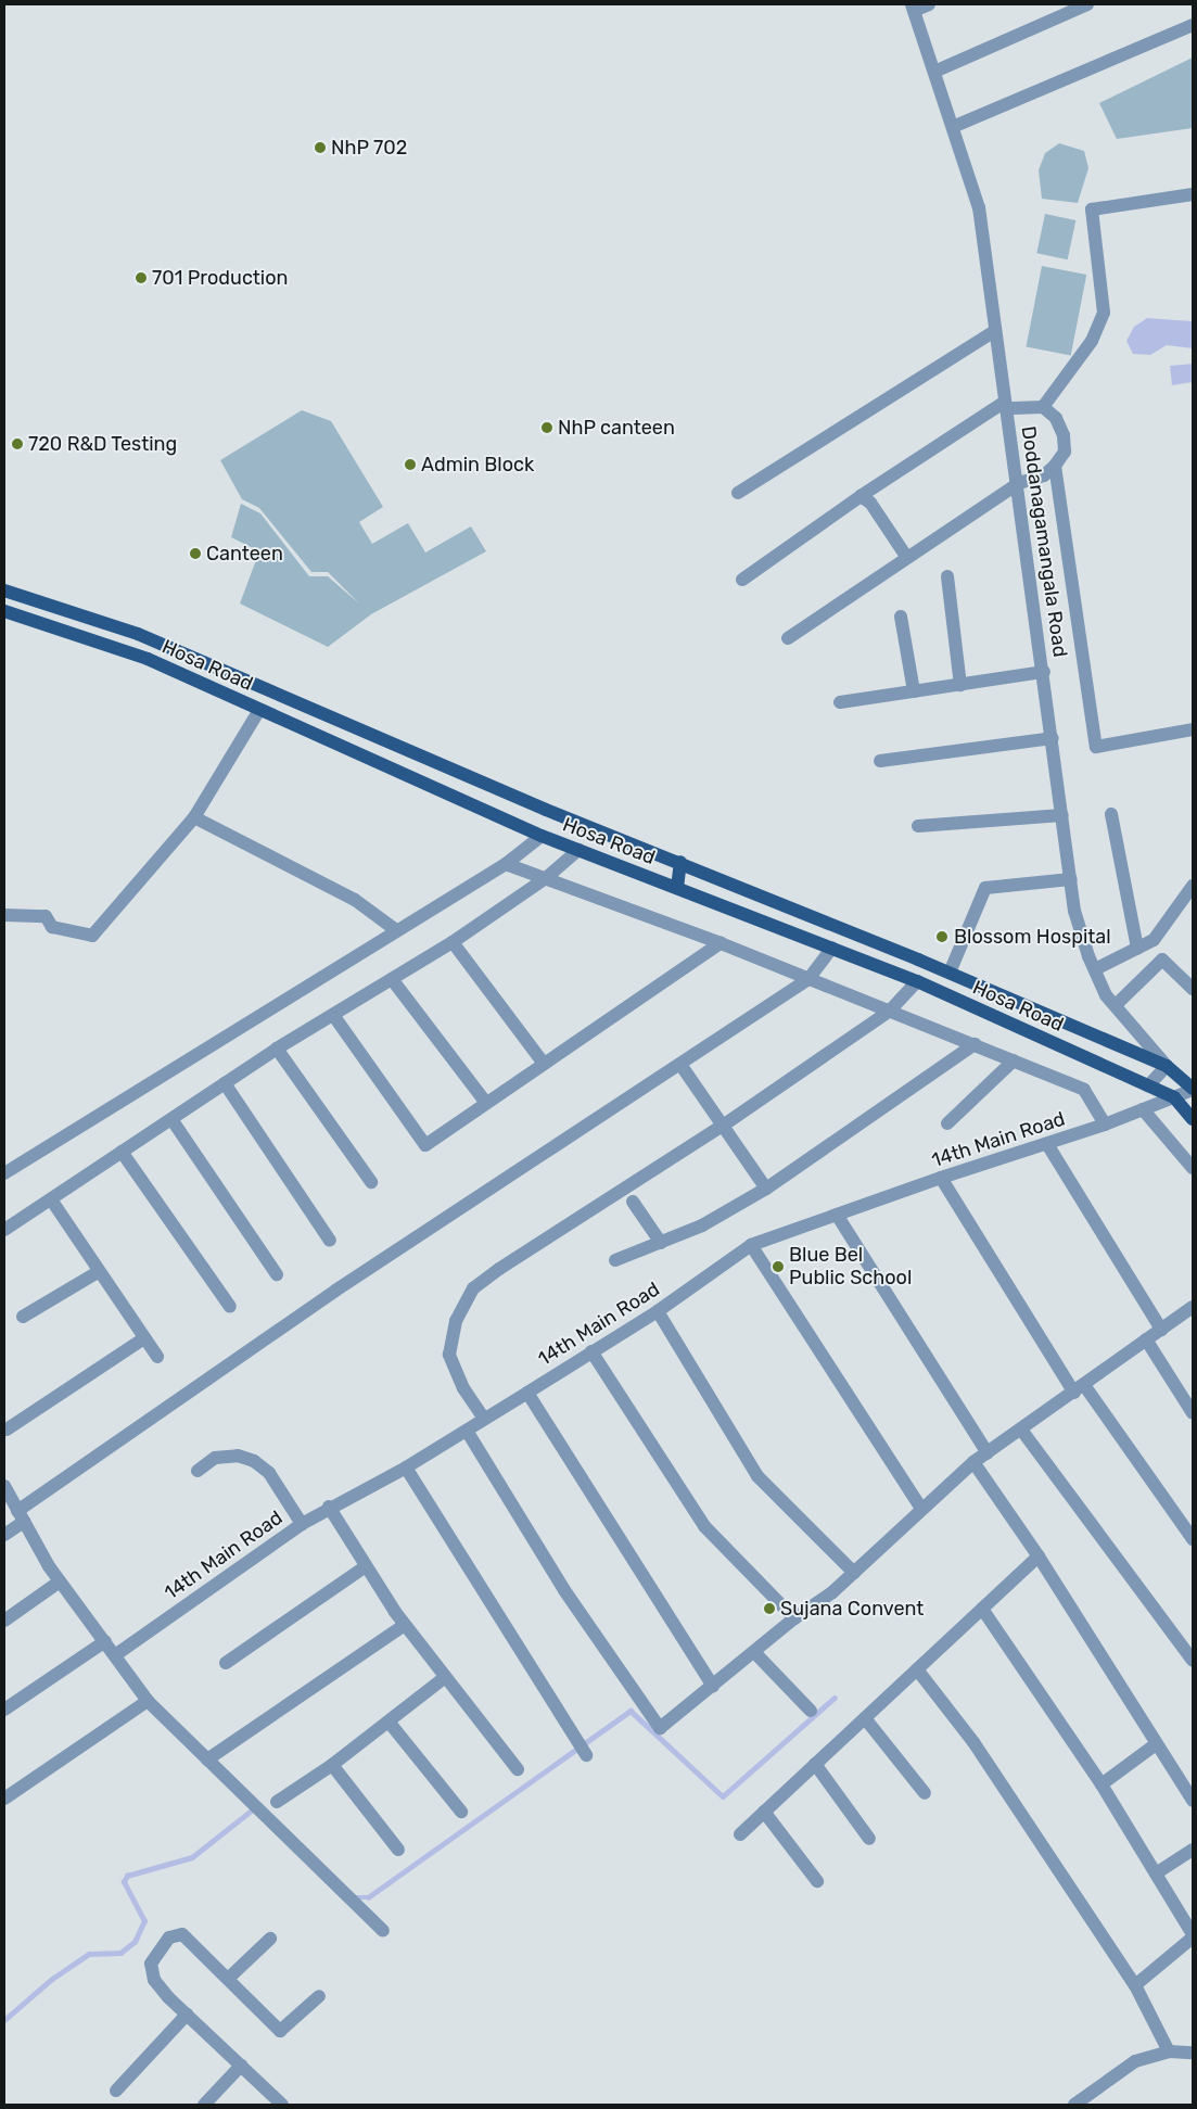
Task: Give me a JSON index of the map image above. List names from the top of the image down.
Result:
{
  "streets": {
    "main road": ["Hosa Road"],
    "street": ["Doddanagamangala Road", "14th Main Road"]
  },
  "crossings": [
    ["Doddanagamangala Road", "Hosa Road"],
    ["Hosa Road", "14th Main Road"]
  ],
  "places": [
    "NhP 702",
    "701 Production",
    "NhP canteen",
    "720 R&D Testing",
    "Admin Block",
    "Canteen",
    "Blossom Hospital",
    "Blue Bel Public School",
    "Sujana Convent"
  ]
}
